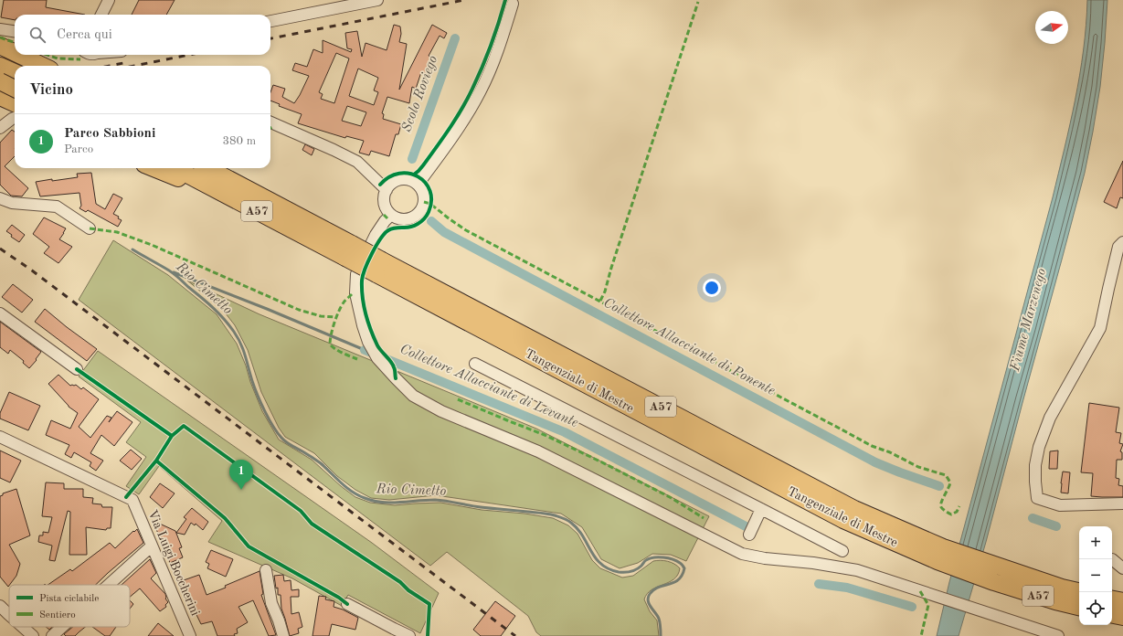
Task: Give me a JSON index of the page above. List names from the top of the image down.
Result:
{
  "streets": {
    "highway": ["A57", "Tangenziale di Mestre"],
    "street": ["Via Luigi Boccherini"]
  },
  "crossings": [
    ["A57", "Tangenziale di Mestre"]
  ],
  "water": [
    "Scolo Roviego",
    "Rio Cimetto",
    "Fiume Marzenego",
    "Collettore Allacciante di Ponente",
    "Collettore Allacciante di Levante"
  ],
  "legend": ["Pista ciclabile", "Sentiero"],
  "north": "right",
  "page": {
    "search": "Cerca qui",
    "heading": "Vicino",
    "list": [
      {
        "mark": "1",
        "name": "Parco Sabbioni",
        "note": "Parco",
        "value": "380 m"
      }
    ],
    "pins": "1",
    "map_buttons": ["+", "−"]
  }
}
